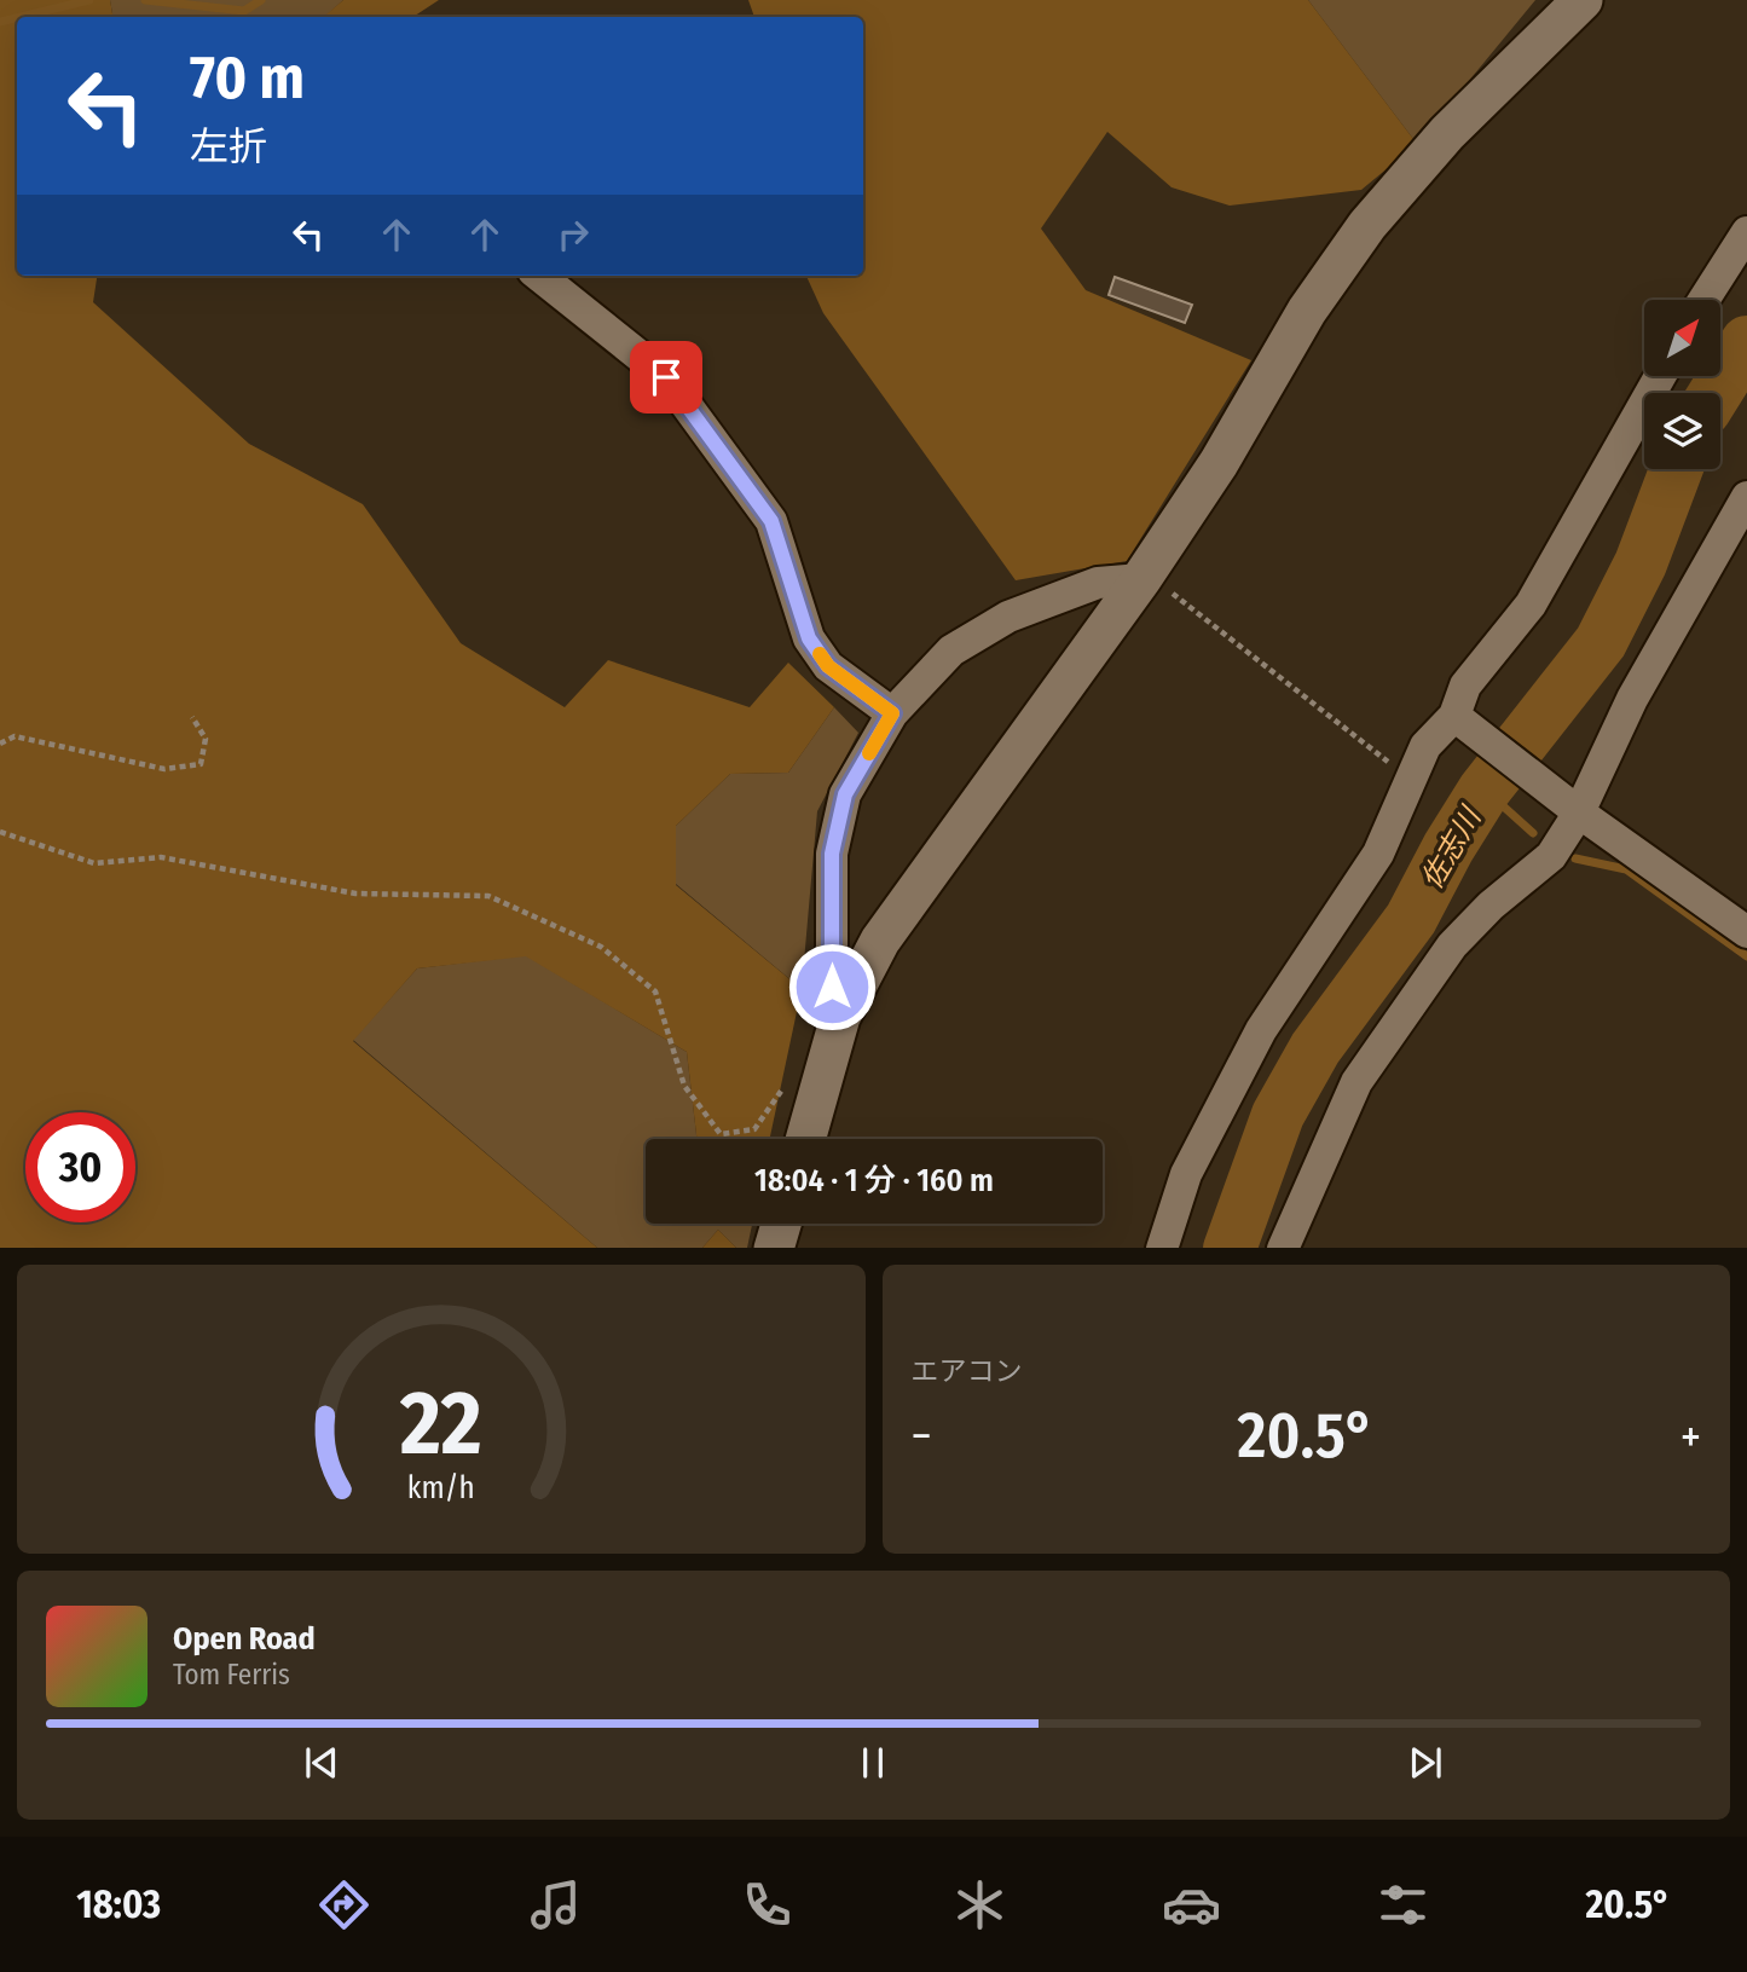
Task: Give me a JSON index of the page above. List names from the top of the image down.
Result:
{
  "water": ["佐志川"],
  "north": "top right",
  "page": {
    "turn": ["70 m", "左折"],
    "limit": "30",
    "trip": "18:04 · 1 分 · 160 m",
    "tile": "エアコン",
    "heat": ["−", "20.5°", "+"],
    "song": ["Open Road", "Tom Ferris"],
    "tabs": ["18:03", "20.5°"],
    "gauge": ["22", "km/h"]
  }
}
